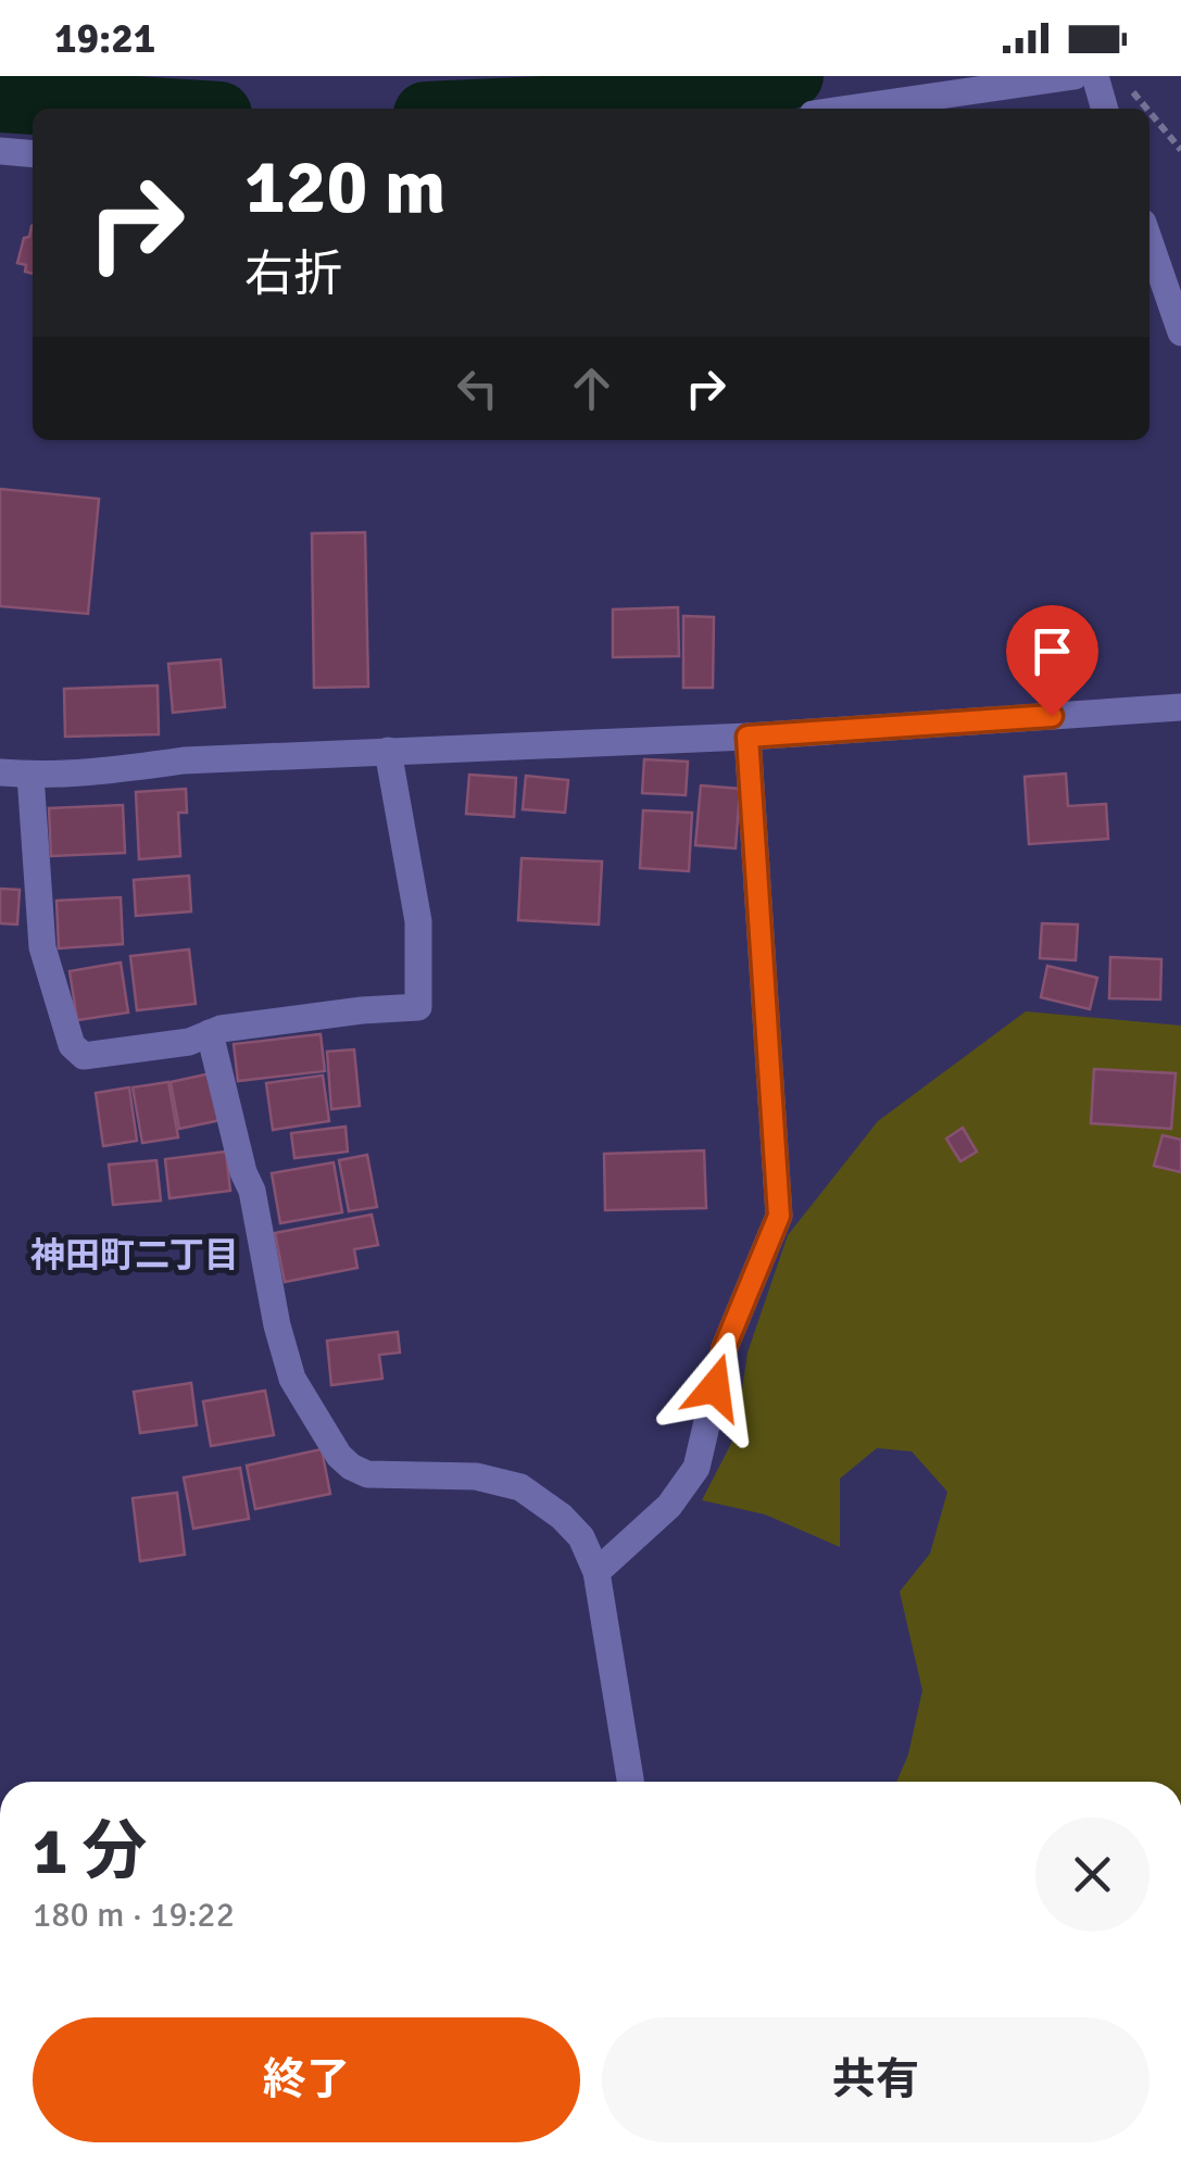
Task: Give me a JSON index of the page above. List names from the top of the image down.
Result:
{
  "districts": ["神田町二丁目"],
  "page": {
    "status": "19:21",
    "turn": ["120 m", "右折"],
    "heading": ["1 分", "180 m · 19:22"],
    "buttons": ["終了", "共有"]
  }
}
